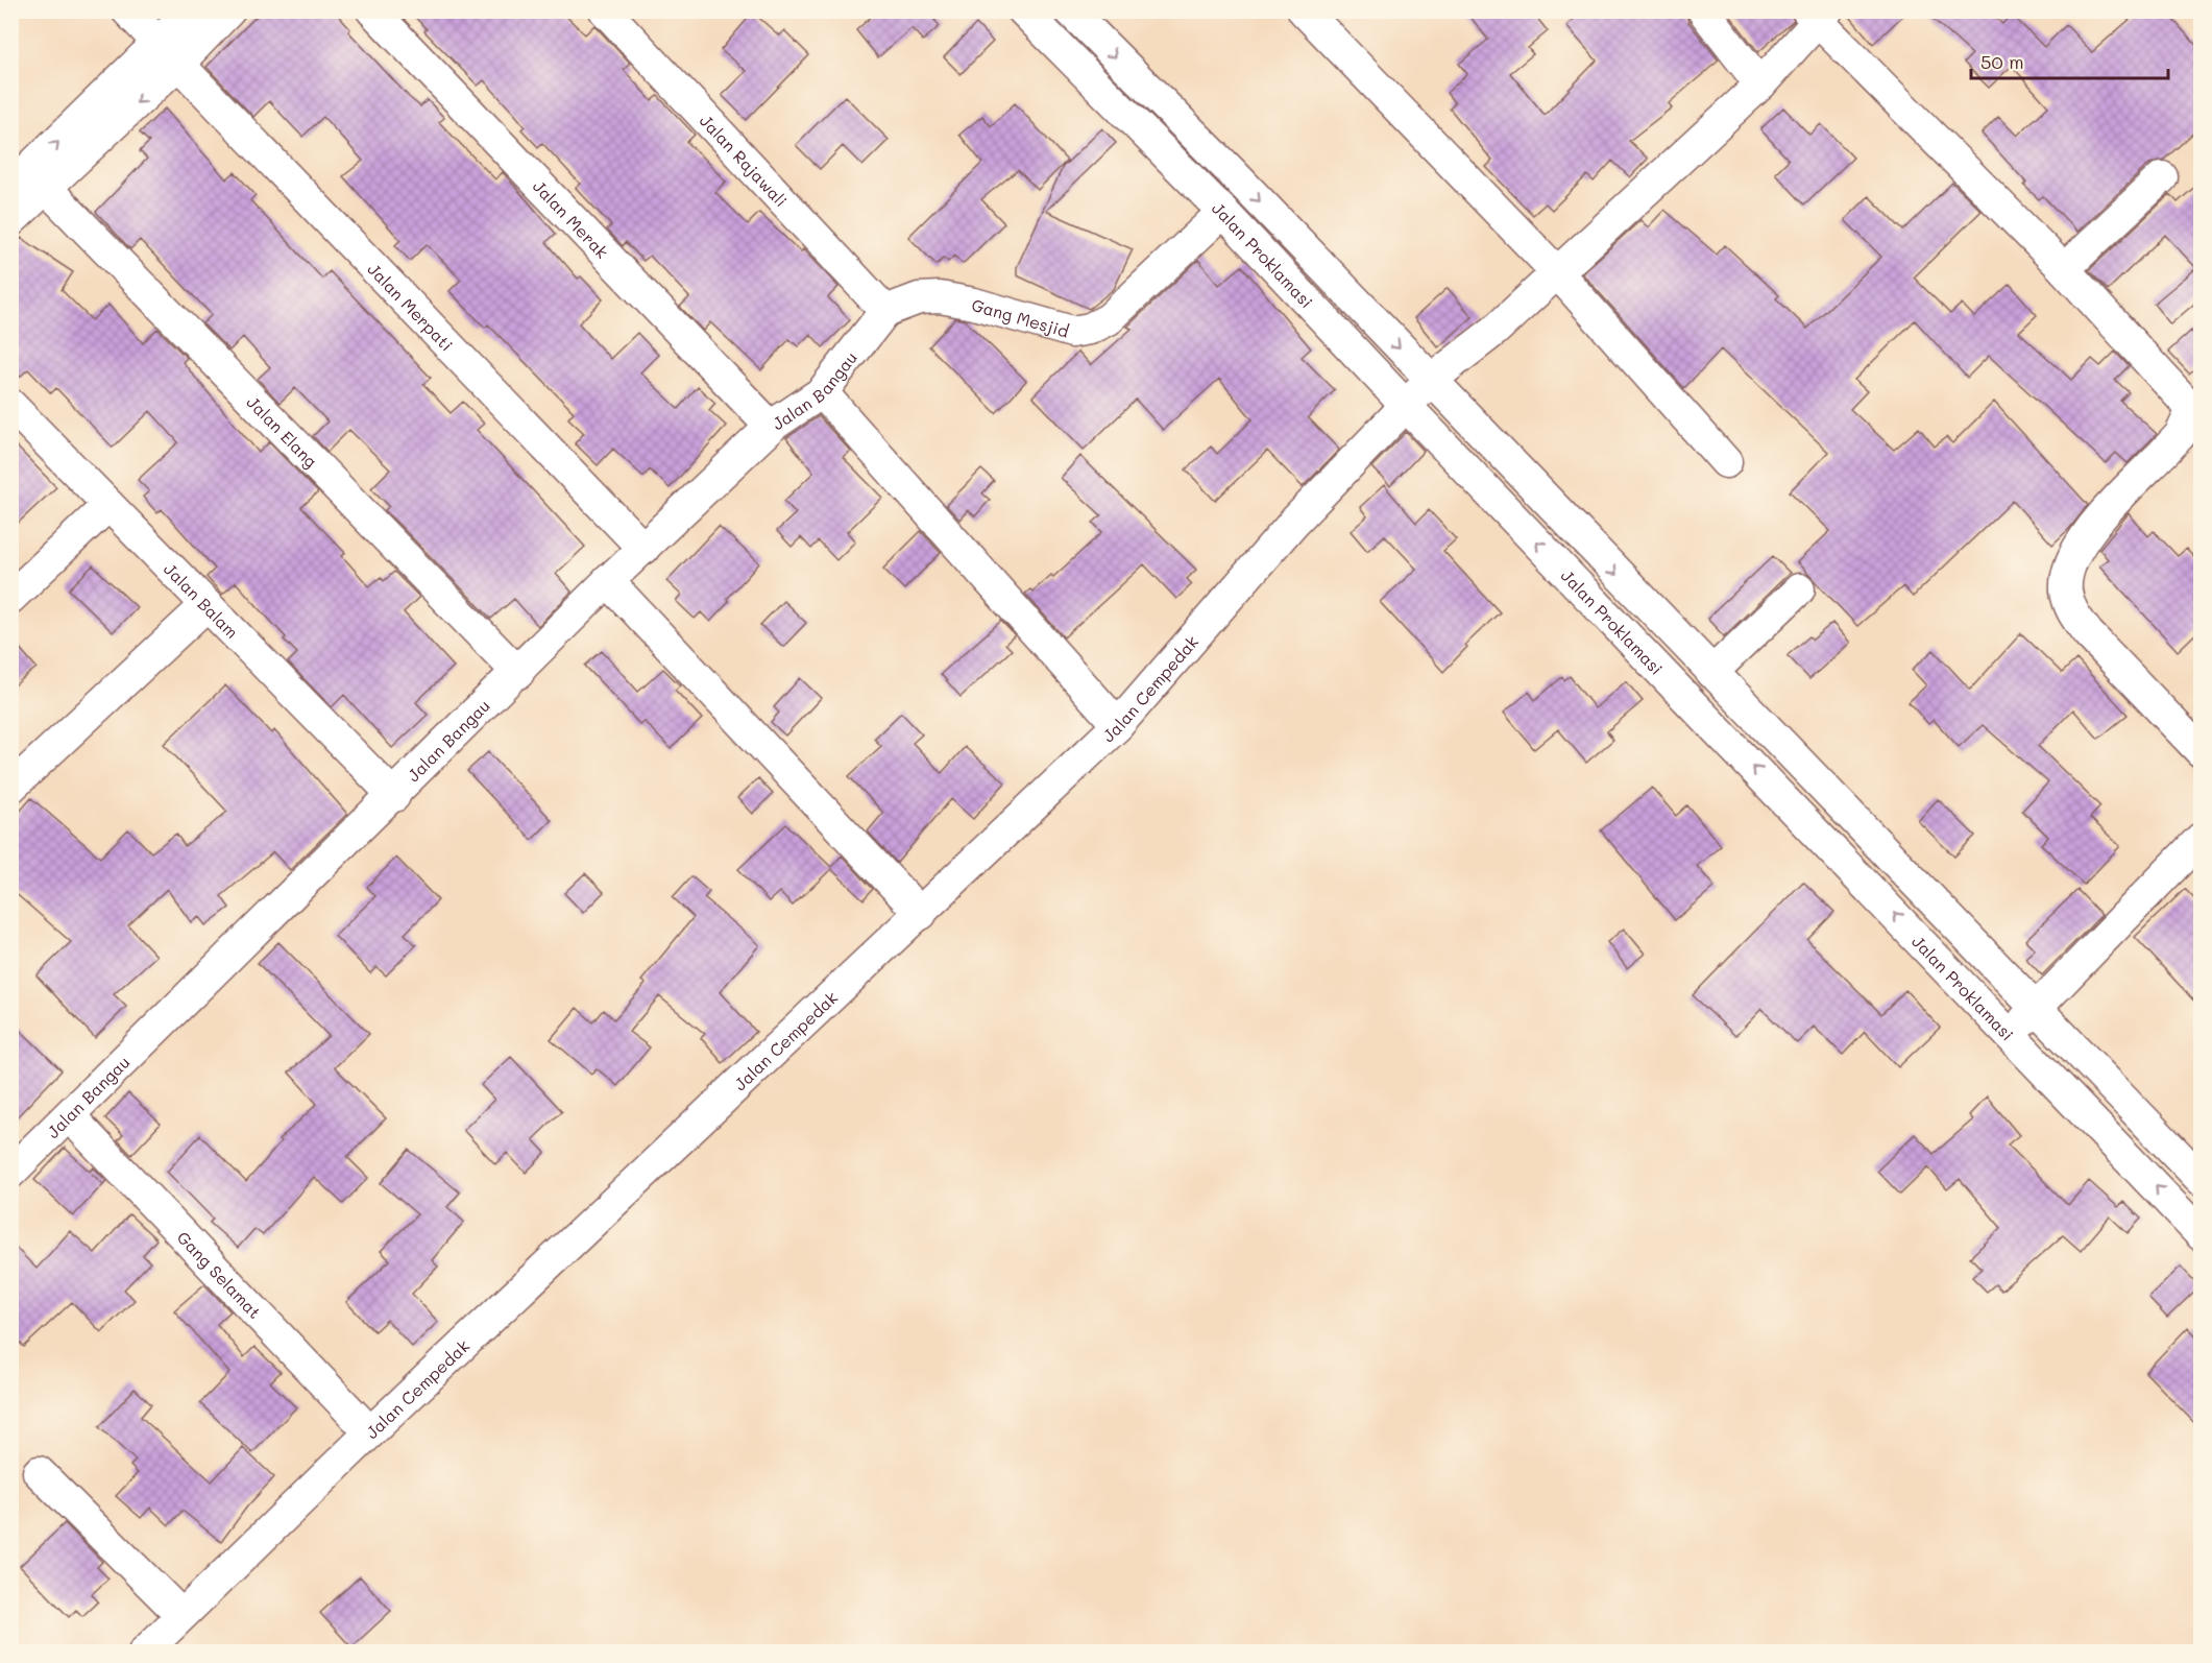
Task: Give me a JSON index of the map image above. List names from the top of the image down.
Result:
{
  "streets": {
    "street": [
      "Jalan Rajawali",
      "Jalan Merak",
      "Jalan Proklamasi",
      "Jalan Merpati",
      "Gang Mesjid",
      "Jalan Bangau",
      "Jalan Elang",
      "Jalan Balam",
      "Jalan Cempedak",
      "Gang Selamat"
    ]
  },
  "crossings": [
    ["Jalan Rajawali", "Gang Mesjid"],
    ["Jalan Rajawali", "Jalan Bangau"],
    ["Jalan Merak", "Jalan Bangau"],
    ["Jalan Proklamasi", "Gang Mesjid"],
    ["Jalan Proklamasi", "Jalan Cempedak"],
    ["Jalan Merpati", "Jalan Bangau"],
    ["Gang Mesjid", "Jalan Bangau"],
    ["Jalan Bangau", "Jalan Elang"],
    ["Jalan Bangau", "Jalan Balam"],
    ["Jalan Bangau", "Gang Selamat"],
    ["Jalan Cempedak", "Gang Selamat"]
  ],
  "scale_bar": "50 m"
}
